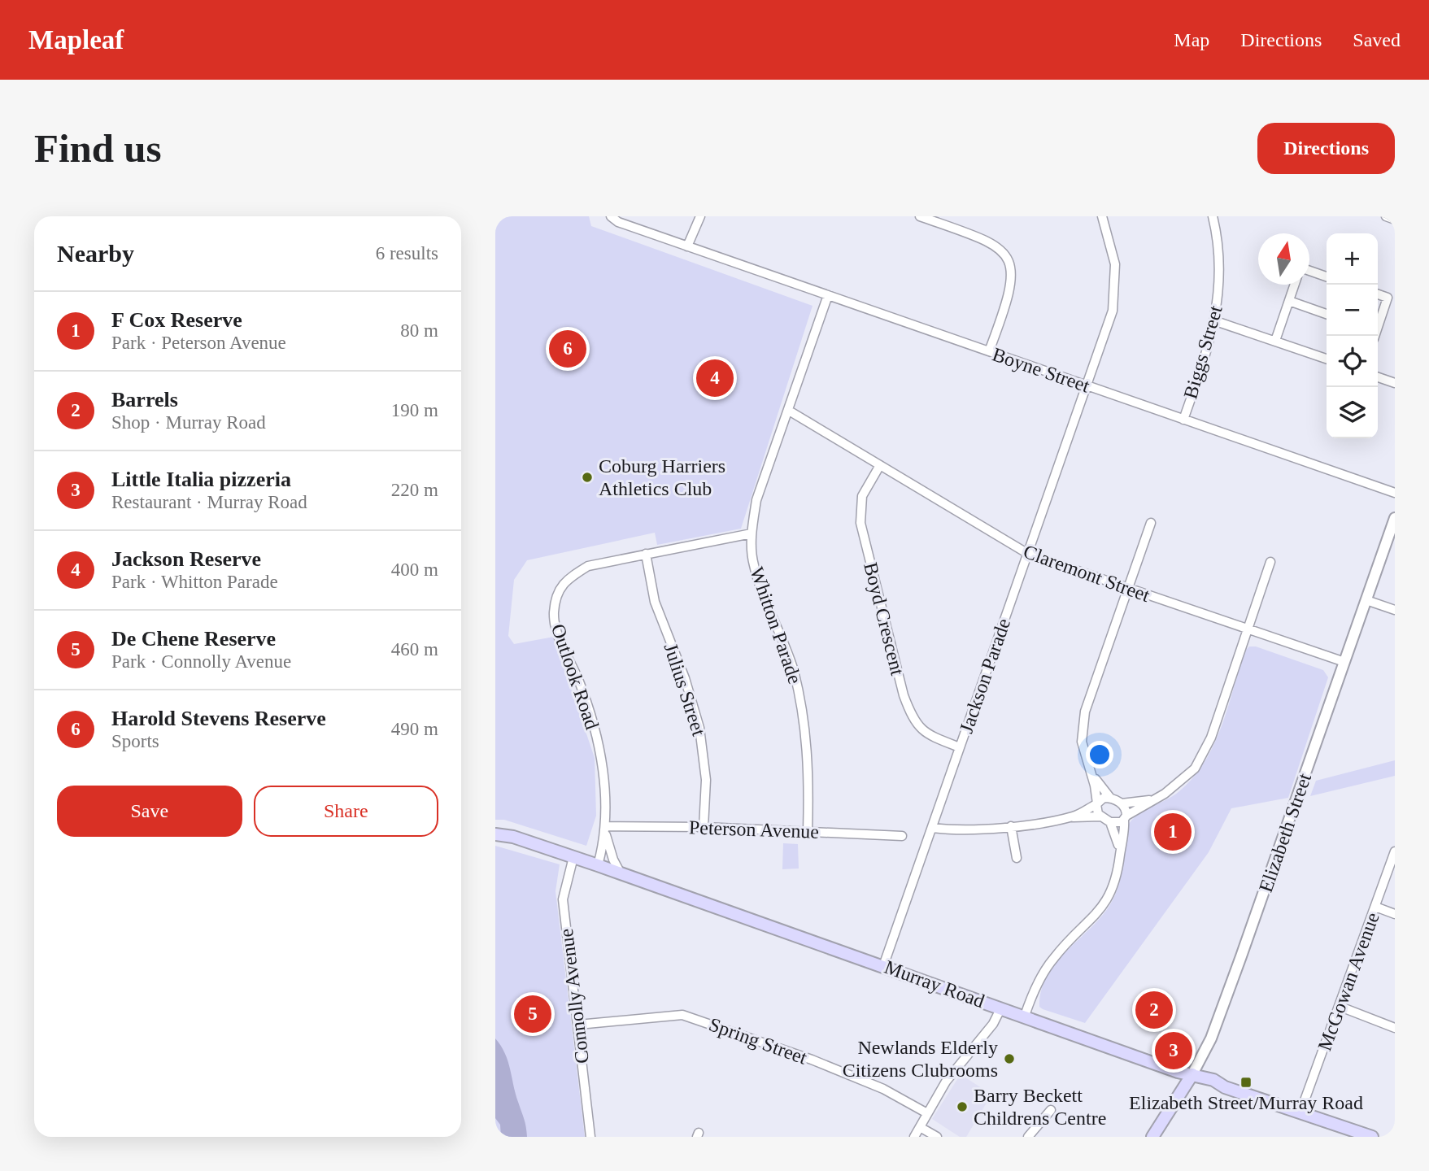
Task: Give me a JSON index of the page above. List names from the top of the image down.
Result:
{
  "streets": {
    "main road": ["Elizabeth Street", "Murray Road"],
    "street": [
      "Biggs Street",
      "Boyne Street",
      "Claremont Street",
      "Boyd Crescent",
      "Whitton Parade",
      "Jackson Parade",
      "Outlook Road",
      "Julius Street",
      "Peterson Avenue",
      "McGowan Avenue",
      "Connolly Avenue",
      "Spring Street"
    ]
  },
  "crossings": [
    ["Biggs Street", "Boyne Street"],
    ["Boyne Street", "Whitton Parade"],
    ["Boyne Street", "Jackson Parade"],
    ["Claremont Street", "Boyd Crescent"],
    ["Claremont Street", "Whitton Parade"],
    ["Claremont Street", "Jackson Parade"],
    ["Claremont Street", "Elizabeth Street"],
    ["Boyd Crescent", "Jackson Parade"],
    ["Whitton Parade", "Outlook Road"],
    ["Whitton Parade", "Peterson Avenue"],
    ["Jackson Parade", "Murray Road"],
    ["Outlook Road", "Julius Street"],
    ["Outlook Road", "Peterson Avenue"],
    ["Outlook Road", "Murray Road"],
    ["Julius Street", "Peterson Avenue"],
    ["Elizabeth Street", "Murray Road"],
    ["McGowan Avenue", "Murray Road"],
    ["Murray Road", "Connolly Avenue"],
    ["Connolly Avenue", "Spring Street"]
  ],
  "places": {
    "other": ["Coburg Harriers Athletics Club", "Newlands Elderly Citizens Clubrooms", "Barry Beckett Childrens Centre"],
    "transit": ["Elizabeth Street/Murray Road"]
  },
  "north": "top",
  "page": {
    "header": "Mapleaf",
    "nav": ["Map", "Directions", "Saved"],
    "buttons": [
      "Directions",
      ["Save", "Share"]
    ],
    "title": "Find us",
    "heading": ["Nearby", "6 results"],
    "map_buttons": ["+", "−"],
    "list": [
      {
        "mark": "1",
        "name": "F Cox Reserve",
        "note": "Park · Peterson Avenue",
        "value": "80 m"
      },
      {
        "mark": "2",
        "name": "Barrels",
        "note": "Shop · Murray Road",
        "value": "190 m"
      },
      {
        "mark": "3",
        "name": "Little Italia pizzeria",
        "note": "Restaurant · Murray Road",
        "value": "220 m"
      },
      {
        "mark": "4",
        "name": "Jackson Reserve",
        "note": "Park · Whitton Parade",
        "value": "400 m"
      },
      {
        "mark": "5",
        "name": "De Chene Reserve",
        "note": "Park · Connolly Avenue",
        "value": "460 m"
      },
      {
        "mark": "6",
        "name": "Harold Stevens Reserve",
        "note": "Sports",
        "value": "490 m"
      }
    ],
    "pins": [
      "6",
      "4",
      "1",
      "2",
      "5",
      "3"
    ]
  }
}
